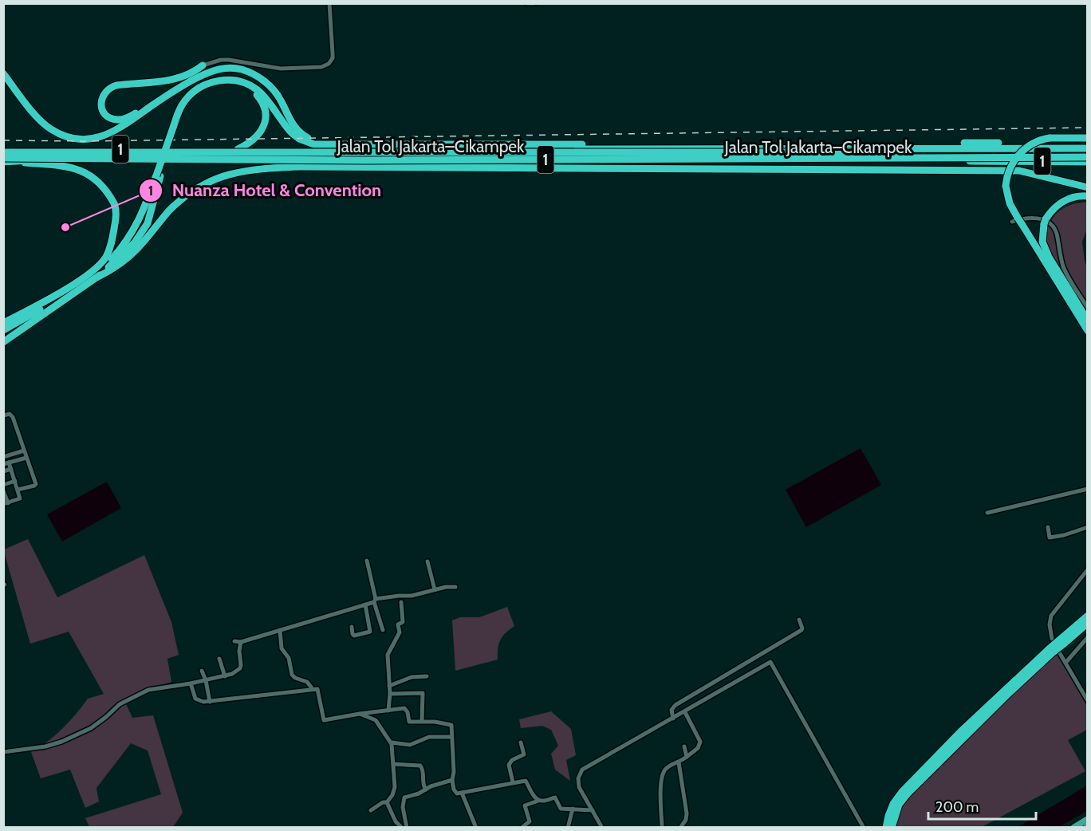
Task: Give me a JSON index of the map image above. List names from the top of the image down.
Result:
{
  "streets": {
    "highway": ["Jalan Tol Jakarta–Cikampek", "1"]
  },
  "crossings": [
    ["Jalan Tol Jakarta–Cikampek", "1"]
  ],
  "places": ["Nuanza Hotel & Convention"],
  "scale_bar": "200 m"
}
